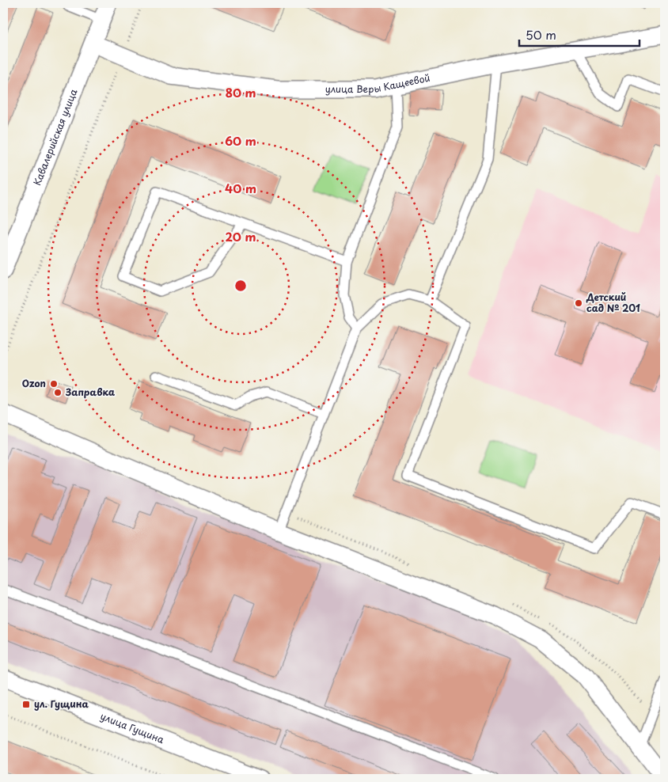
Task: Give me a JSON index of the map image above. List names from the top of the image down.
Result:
{
  "streets": {
    "street": ["улица Веры Кащеевой", "Кавалерийская улица", "улица Гущина"]
  },
  "crossings": [
    ["улица Веры Кащеевой", "Кавалерийская улица"]
  ],
  "places": {
    "other": ["Детский сад № 201", "Ozon", "Заправка"],
    "transit": ["ул. Гущина"]
  },
  "scale_bar": "50 m",
  "rings": [
    "80 m",
    "60 m",
    "40 m",
    "20 m"
  ]
}
